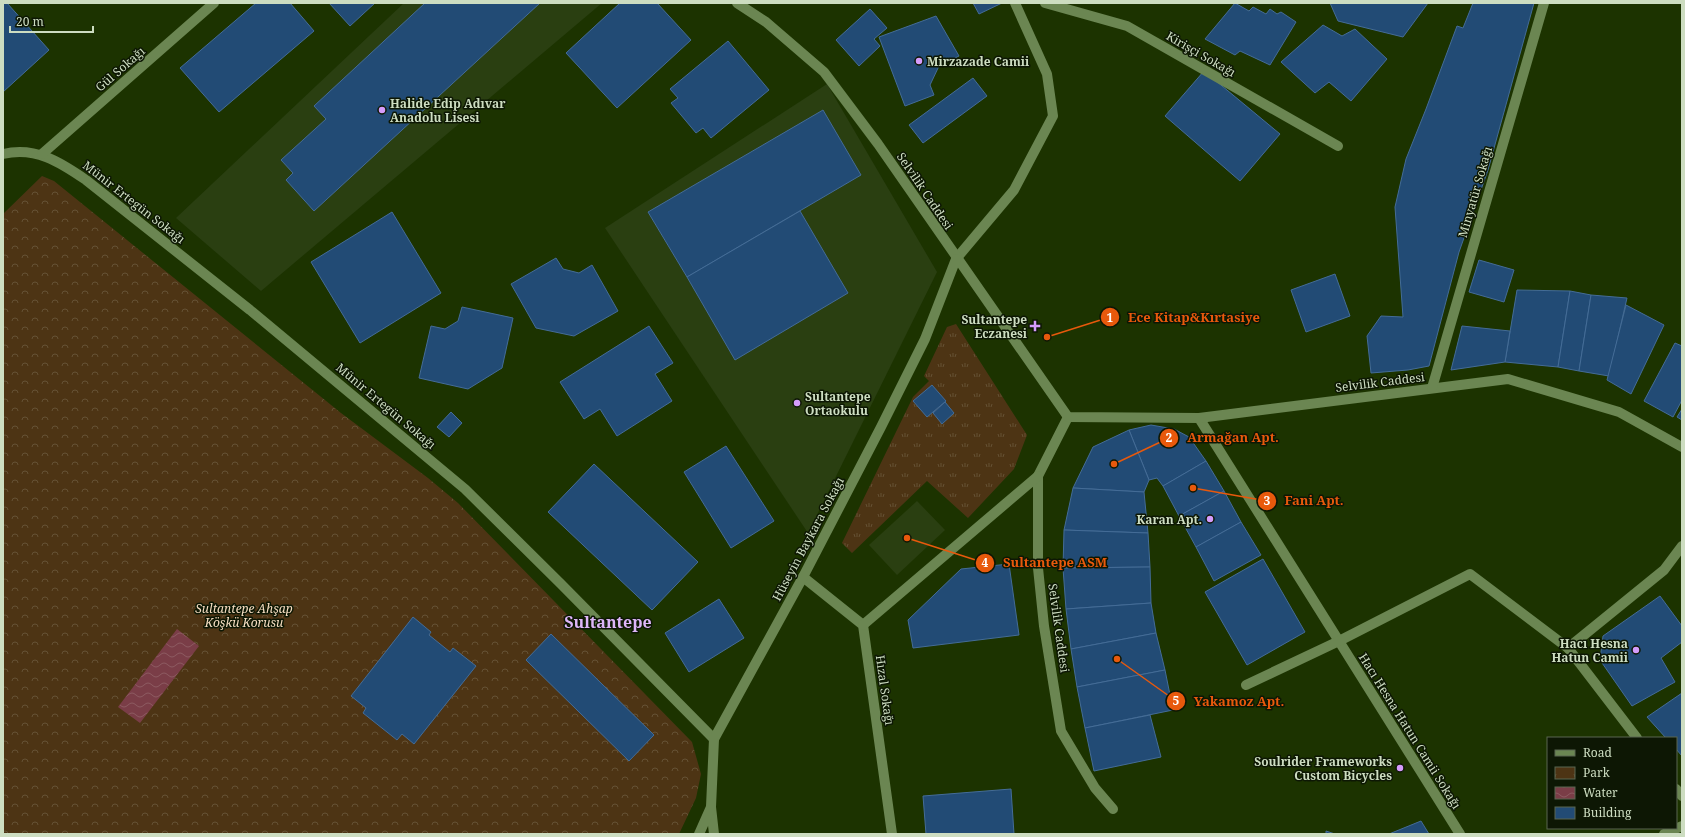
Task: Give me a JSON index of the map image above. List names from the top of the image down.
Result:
{
  "streets": {
    "street": [
      "Kirişçi Sokağı",
      "Gül Sokağı",
      "Selvilik Caddesi",
      "Minyatür Sokağı",
      "Münir Ertegün Sokağı",
      "Hüseyin Baykara Sokağı",
      "Hızal Sokağı",
      "Hacı Hesna Hatun Camii Sokağı"
    ]
  },
  "crossings": [
    ["Gül Sokağı", "Münir Ertegün Sokağı"],
    ["Selvilik Caddesi", "Minyatür Sokağı"],
    ["Selvilik Caddesi", "Hüseyin Baykara Sokağı"],
    ["Selvilik Caddesi", "Hacı Hesna Hatun Camii Sokağı"],
    ["Münir Ertegün Sokağı", "Hüseyin Baykara Sokağı"]
  ],
  "districts": ["Sultantepe"],
  "parks": ["Sultantepe Ahşap Köşkü Korusu"],
  "places": {
    "other": [
      "Mirzazade Camii",
      "Halide Edip Adıvar Anadolu Lisesi",
      "Ece Kitap&Kırtasiye",
      "Sultantepe Ortaokulu",
      "Armağan Apt.",
      "Fani Apt.",
      "Karan Apt.",
      "Sultantepe ASM",
      "Hacı Hesna Hatun Camii",
      "Yakamoz Apt.",
      "Soulrider Frameworks Custom Bicycles"
    ],
    "health": ["Sultantepe Eczanesi"]
  },
  "legend": [
    "Road",
    "Park",
    "Water",
    "Building"
  ],
  "scale_bar": "20 m"
}
